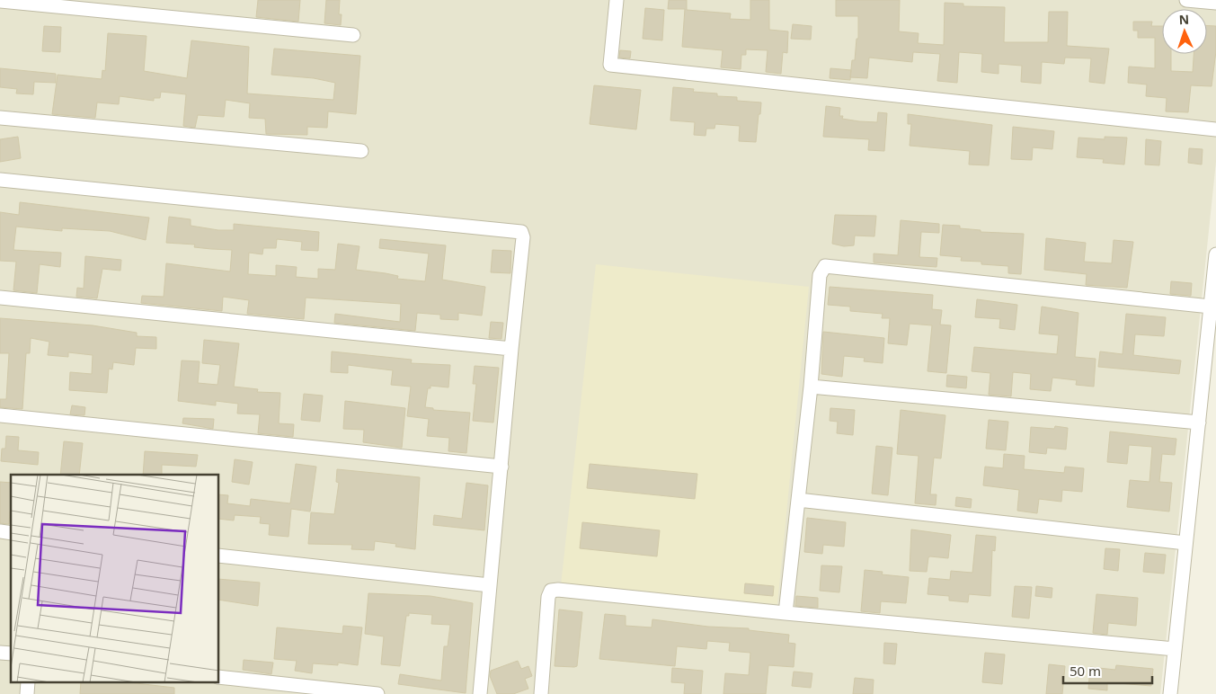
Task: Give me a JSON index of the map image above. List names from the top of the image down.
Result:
{
  "scale_bar": "50 m",
  "north": "top"
}
